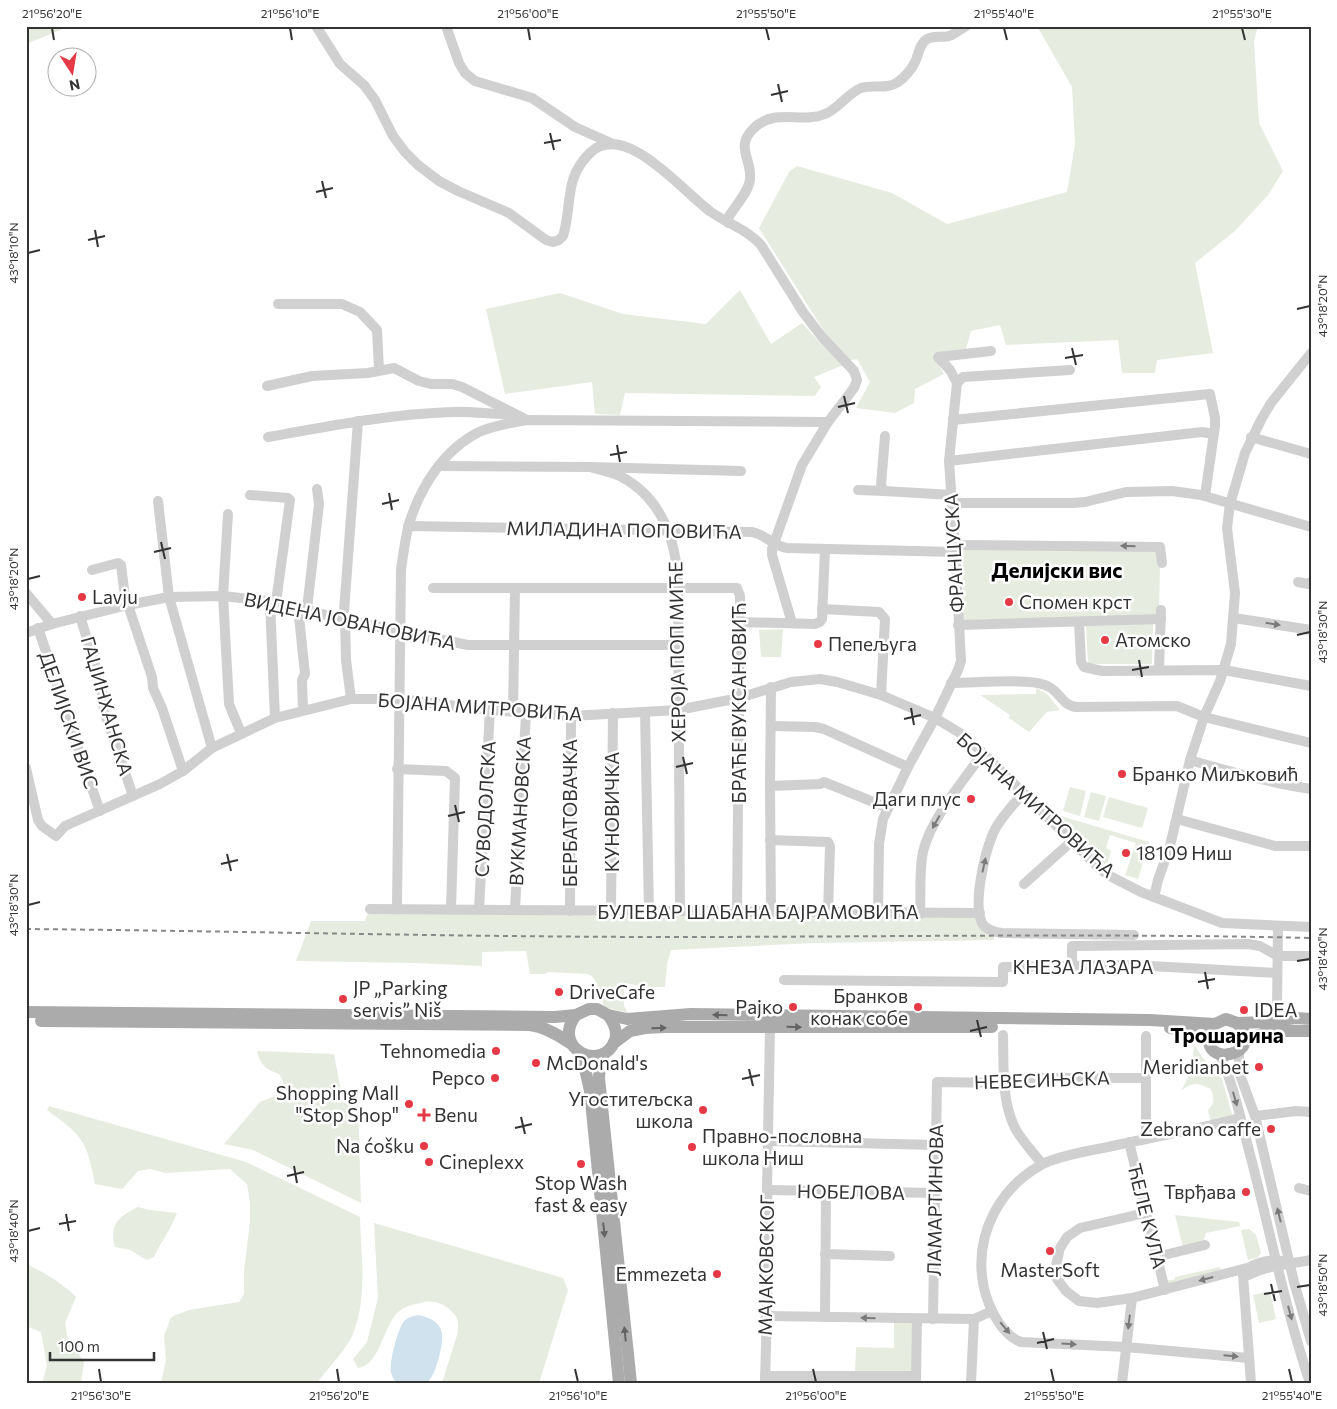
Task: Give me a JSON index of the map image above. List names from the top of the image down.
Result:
{
  "streets": {
    "street": [
      "МИЛАДИНА ПОПОВИЋА",
      "ФРАНЦУСКА",
      "ВИДЕНА ЈОВАНОВИЋА",
      "ХЕРОЈА ПОП МИЋЕ",
      "БРАЋЕ ВУКСАНОВИЋ",
      "ГАЏИНХАНСКА",
      "БОЈАНА МИТРОВИЋА",
      "ДЕЛИЈСКИ ВИС",
      "СУВОДОЛСКА",
      "ВУКМАНОВСКА",
      "КУНОВИЧКА",
      "БЕРБАТОВАЧКА",
      "БУЛЕВАР ШАБАНА БАЈРАМОВИЋА",
      "КНЕЗА ЛАЗАРА",
      "НЕВЕСИЊСКА",
      "НОБЕЛОВА",
      "ЛАМАРТИНОВА",
      "ЋЕЛЕ КУЛА",
      "МАЈАКОВСКОГ"
    ]
  },
  "crossings": [
    ["МИЛАДИНА ПОПОВИЋА", "ФРАНЦУСКА"],
    ["МИЛАДИНА ПОПОВИЋА", "ХЕРОЈА ПОП МИЋЕ"],
    ["ФРАНЦУСКА", "БОЈАНА МИТРОВИЋА"],
    ["ФРАНЦУСКА", "БУЛЕВАР ШАБАНА БАЈРАМОВИЋА"],
    ["ВИДЕНА ЈОВАНОВИЋА", "ХЕРОЈА ПОП МИЋЕ"],
    ["ВИДЕНА ЈОВАНОВИЋА", "ГАЏИНХАНСКА"],
    ["ВИДЕНА ЈОВАНОВИЋА", "ДЕЛИЈСКИ ВИС"],
    ["ХЕРОЈА ПОП МИЋЕ", "БРАЋЕ ВУКСАНОВИЋ"],
    ["ХЕРОЈА ПОП МИЋЕ", "БОЈАНА МИТРОВИЋА"],
    ["ХЕРОЈА ПОП МИЋЕ", "БУЛЕВАР ШАБАНА БАЈРАМОВИЋА"],
    ["БРАЋЕ ВУКСАНОВИЋ", "БОЈАНА МИТРОВИЋА"],
    ["БРАЋЕ ВУКСАНОВИЋ", "БУЛЕВАР ШАБАНА БАЈРАМОВИЋА"],
    ["ГАЏИНХАНСКА", "БОЈАНА МИТРОВИЋА"],
    ["БОЈАНА МИТРОВИЋА", "ДЕЛИЈСКИ ВИС"],
    ["БОЈАНА МИТРОВИЋА", "СУВОДОЛСКА"],
    ["БОЈАНА МИТРОВИЋА", "ВУКМАНОВСКА"],
    ["БОЈАНА МИТРОВИЋА", "КУНОВИЧКА"],
    ["БОЈАНА МИТРОВИЋА", "БЕРБАТОВАЧКА"],
    ["СУВОДОЛСКА", "БУЛЕВАР ШАБАНА БАЈРАМОВИЋА"],
    ["ВУКМАНОВСКА", "БУЛЕВАР ШАБАНА БАЈРАМОВИЋА"],
    ["КУНОВИЧКА", "БУЛЕВАР ШАБАНА БАЈРАМОВИЋА"],
    ["БЕРБАТОВАЧКА", "БУЛЕВАР ШАБАНА БАЈРАМОВИЋА"],
    ["НЕВЕСИЊСКА", "ЛАМАРТИНОВА"],
    ["НОБЕЛОВА", "ЛАМАРТИНОВА"],
    ["НОБЕЛОВА", "МАЈАКОВСКОГ"]
  ],
  "districts": ["Делијски вис", "Трошарина"],
  "places": {
    "other": [
      "Lavju",
      "Спомен крст",
      "Атомско",
      "Пепељуга",
      "Бранко Миљковић",
      "Даги плус",
      "18109 Ниш",
      "DriveCafe",
      "JP „Parking servis” Niš",
      "Рајко",
      "Бранков конак собе",
      "IDEA",
      "Tehnomedia",
      "McDonald's",
      "Meridianbet",
      "Pepco",
      "Shopping Mall \"Stop Shop\"",
      "Угоститељска школа",
      "Zebrano caffe",
      "Na ćošku",
      "Правно-пословна школа Ниш",
      "Cineplexx",
      "Stop Wash fast & easy",
      "Тврђава",
      "MasterSoft",
      "Emmezeta"
    ],
    "health": ["Benu"]
  },
  "scale_bar": "100 m",
  "north": "bottom",
  "coordinates": [
    "21°56'20\"E",
    "21°56'10\"E",
    "21°56'00\"E",
    "21°55'50\"E",
    "21°55'40\"E",
    "21°55'30\"E",
    "43°18'10\"N",
    "43°18'20\"N",
    "43°18'30\"N",
    "43°18'40\"N",
    "43°18'50\"N",
    "21°56'30\"E"
  ]
}
